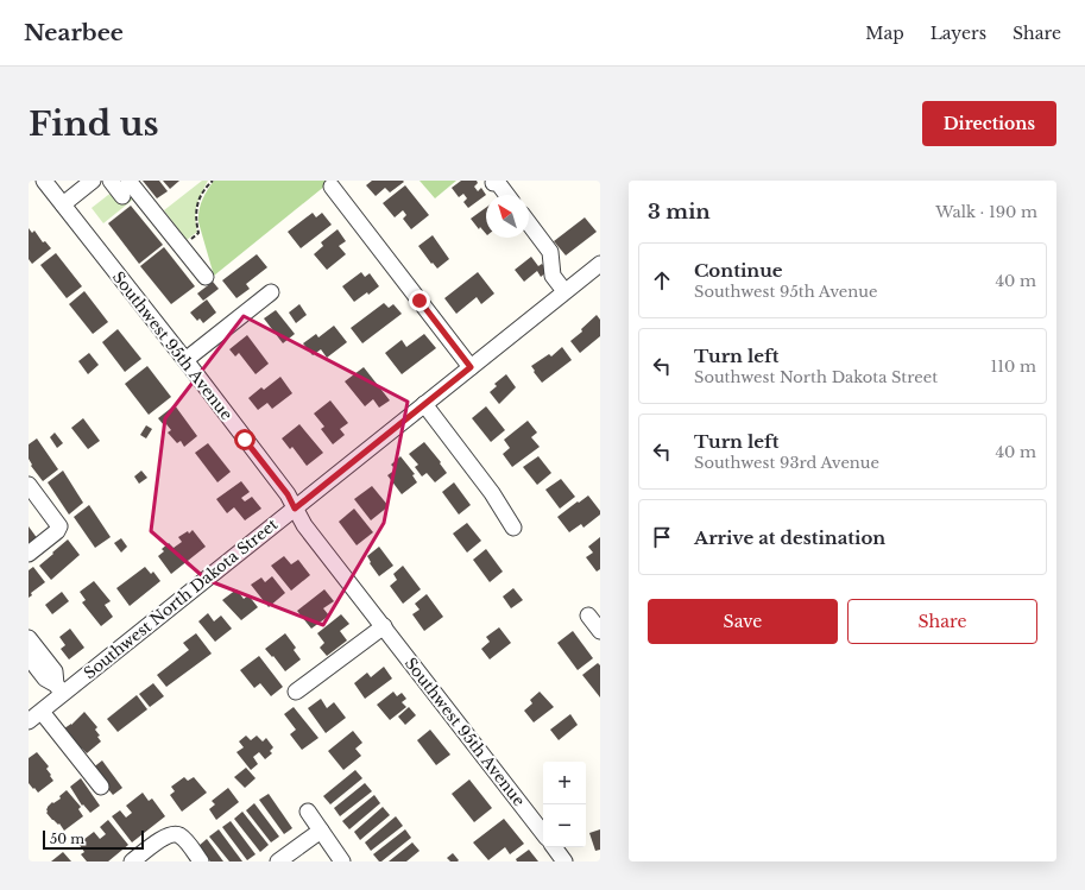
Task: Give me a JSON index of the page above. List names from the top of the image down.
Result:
{
  "streets": {
    "street": ["Southwest 95th Avenue", "Southwest North Dakota Street"]
  },
  "crossings": [
    ["Southwest 95th Avenue", "Southwest North Dakota Street"]
  ],
  "scale_bar": "50 m",
  "north": "top left",
  "page": {
    "header": "Nearbee",
    "nav": ["Map", "Layers", "Share"],
    "buttons": [
      "Directions",
      ["Save", "Share"]
    ],
    "title": "Find us",
    "heading": ["3 min", "Walk · 190 m"],
    "list": [
      ["Continue", "Southwest 95th Avenue", "40 m"],
      ["Turn left", "Southwest North Dakota Street", "110 m"],
      ["Turn left", "Southwest 93rd Avenue", "40 m"],
      "Arrive at destination"
    ],
    "map_buttons": ["+", "−"],
    "scale": "50 m"
  }
}
